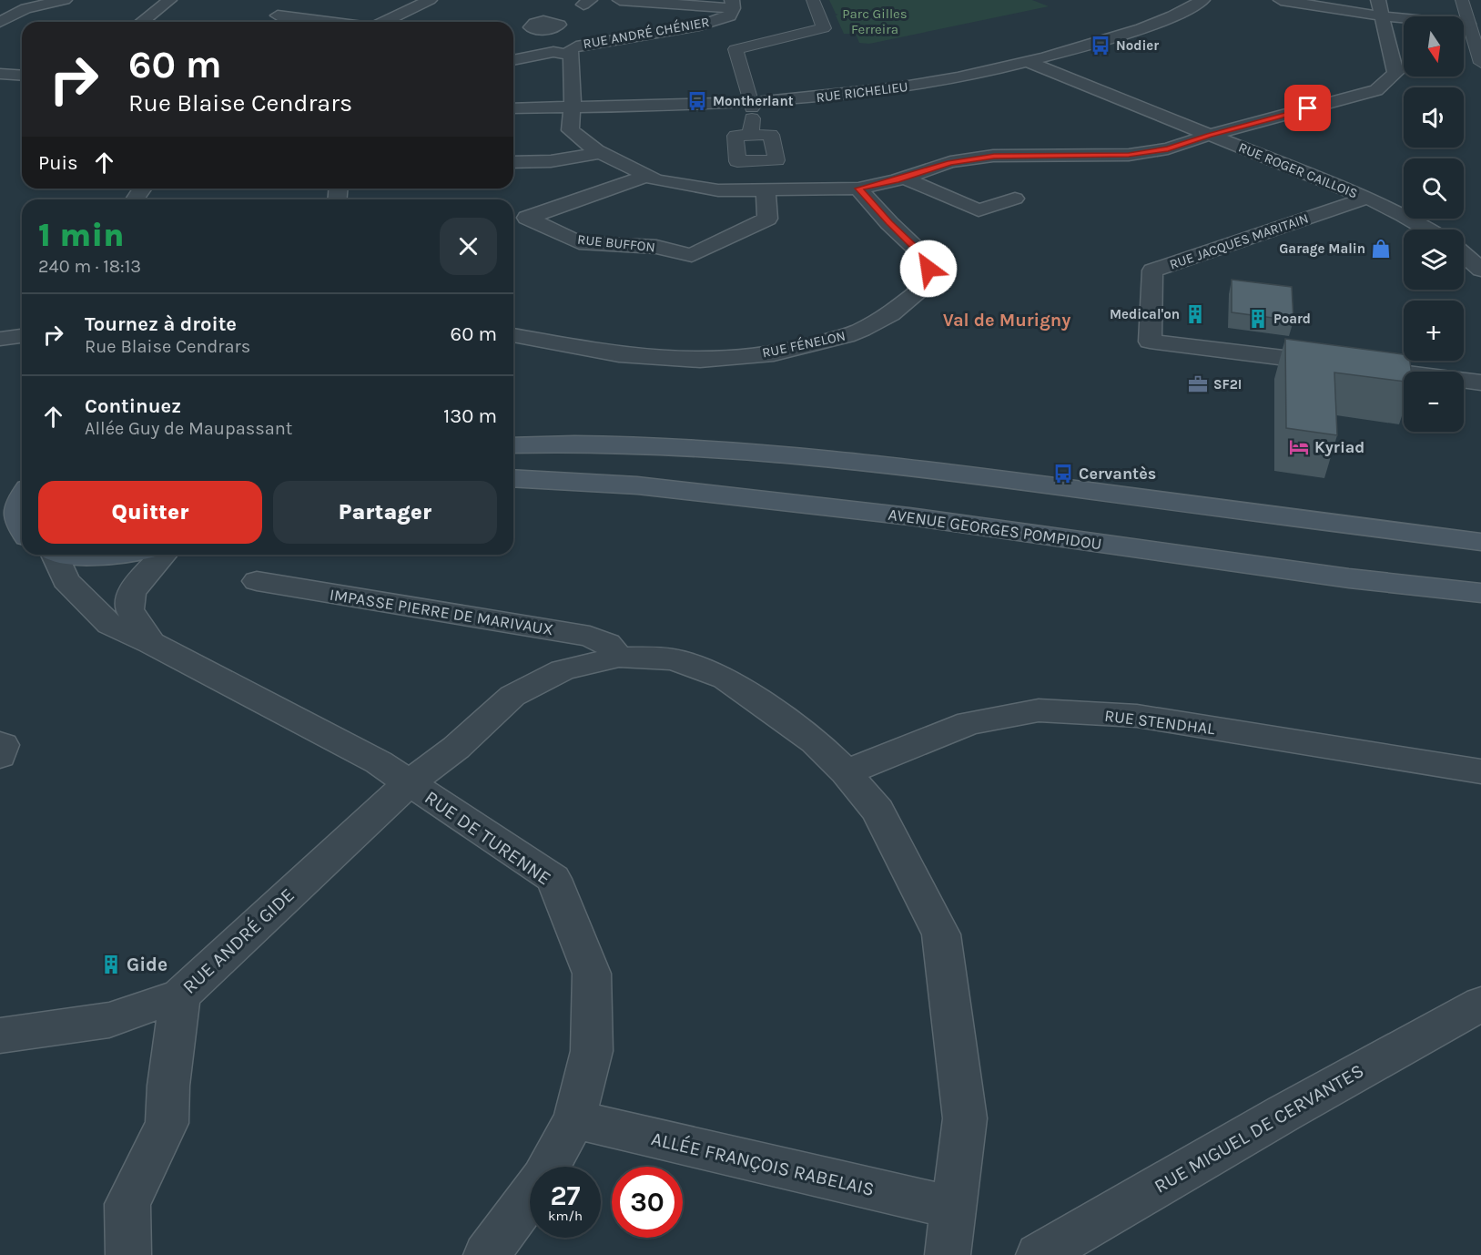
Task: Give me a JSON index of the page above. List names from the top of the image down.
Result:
{
  "streets": {
    "main road": ["AVENUE GEORGES POMPIDOU"],
    "street": [
      "RUE ANDRÉ CHÉNIER",
      "RUE RICHELIEU",
      "RUE ROGER CAILLOIS",
      "RUE JACQUES MARITAIN",
      "RUE BUFFON",
      "RUE FÉNELON",
      "IMPASSE PIERRE DE MARIVAUX",
      "RUE STENDHAL",
      "RUE DE TURENNE",
      "RUE ANDRÉ GIDE",
      "RUE MIGUEL DE CERVANTES",
      "ALLÉE FRANÇOIS RABELAIS"
    ]
  },
  "crossings": [
    ["RUE ANDRÉ CHÉNIER", "RUE RICHELIEU"],
    ["RUE RICHELIEU", "RUE ROGER CAILLOIS"],
    ["RUE ROGER CAILLOIS", "RUE JACQUES MARITAIN"],
    ["IMPASSE PIERRE DE MARIVAUX", "RUE ANDRÉ GIDE"],
    ["RUE STENDHAL", "RUE ANDRÉ GIDE"],
    ["RUE DE TURENNE", "RUE ANDRÉ GIDE"],
    ["RUE DE TURENNE", "ALLÉE FRANÇOIS RABELAIS"],
    ["RUE ANDRÉ GIDE", "ALLÉE FRANÇOIS RABELAIS"]
  ],
  "districts": ["Val de Murigny"],
  "parks": ["Parc Gilles Ferreira"],
  "places": {
    "bus stop": ["Nodier", "Montherlant", "Cervantès"],
    "shop": ["Garage Malin"],
    "building": ["Medical'on", "Poard", "Gide"],
    "office": ["SF2I"],
    "hotel": ["Kyriad"]
  },
  "north": "bottom",
  "page": {
    "map_buttons": ["+", "−"],
    "turn": ["60 m", "Rue Blaise Cendrars"],
    "then": "Puis",
    "heading": ["1 min", "240 m · 18:13"],
    "list": [
      {
        "name": "Tournez à droite",
        "note": "Rue Blaise Cendrars",
        "value": "60 m"
      },
      {
        "name": "Continuez",
        "note": "Allée Guy de Maupassant",
        "value": "130 m"
      }
    ],
    "buttons": ["Quitter", "Partager"],
    "speed": "27 km/h",
    "limit": "30"
  }
}
